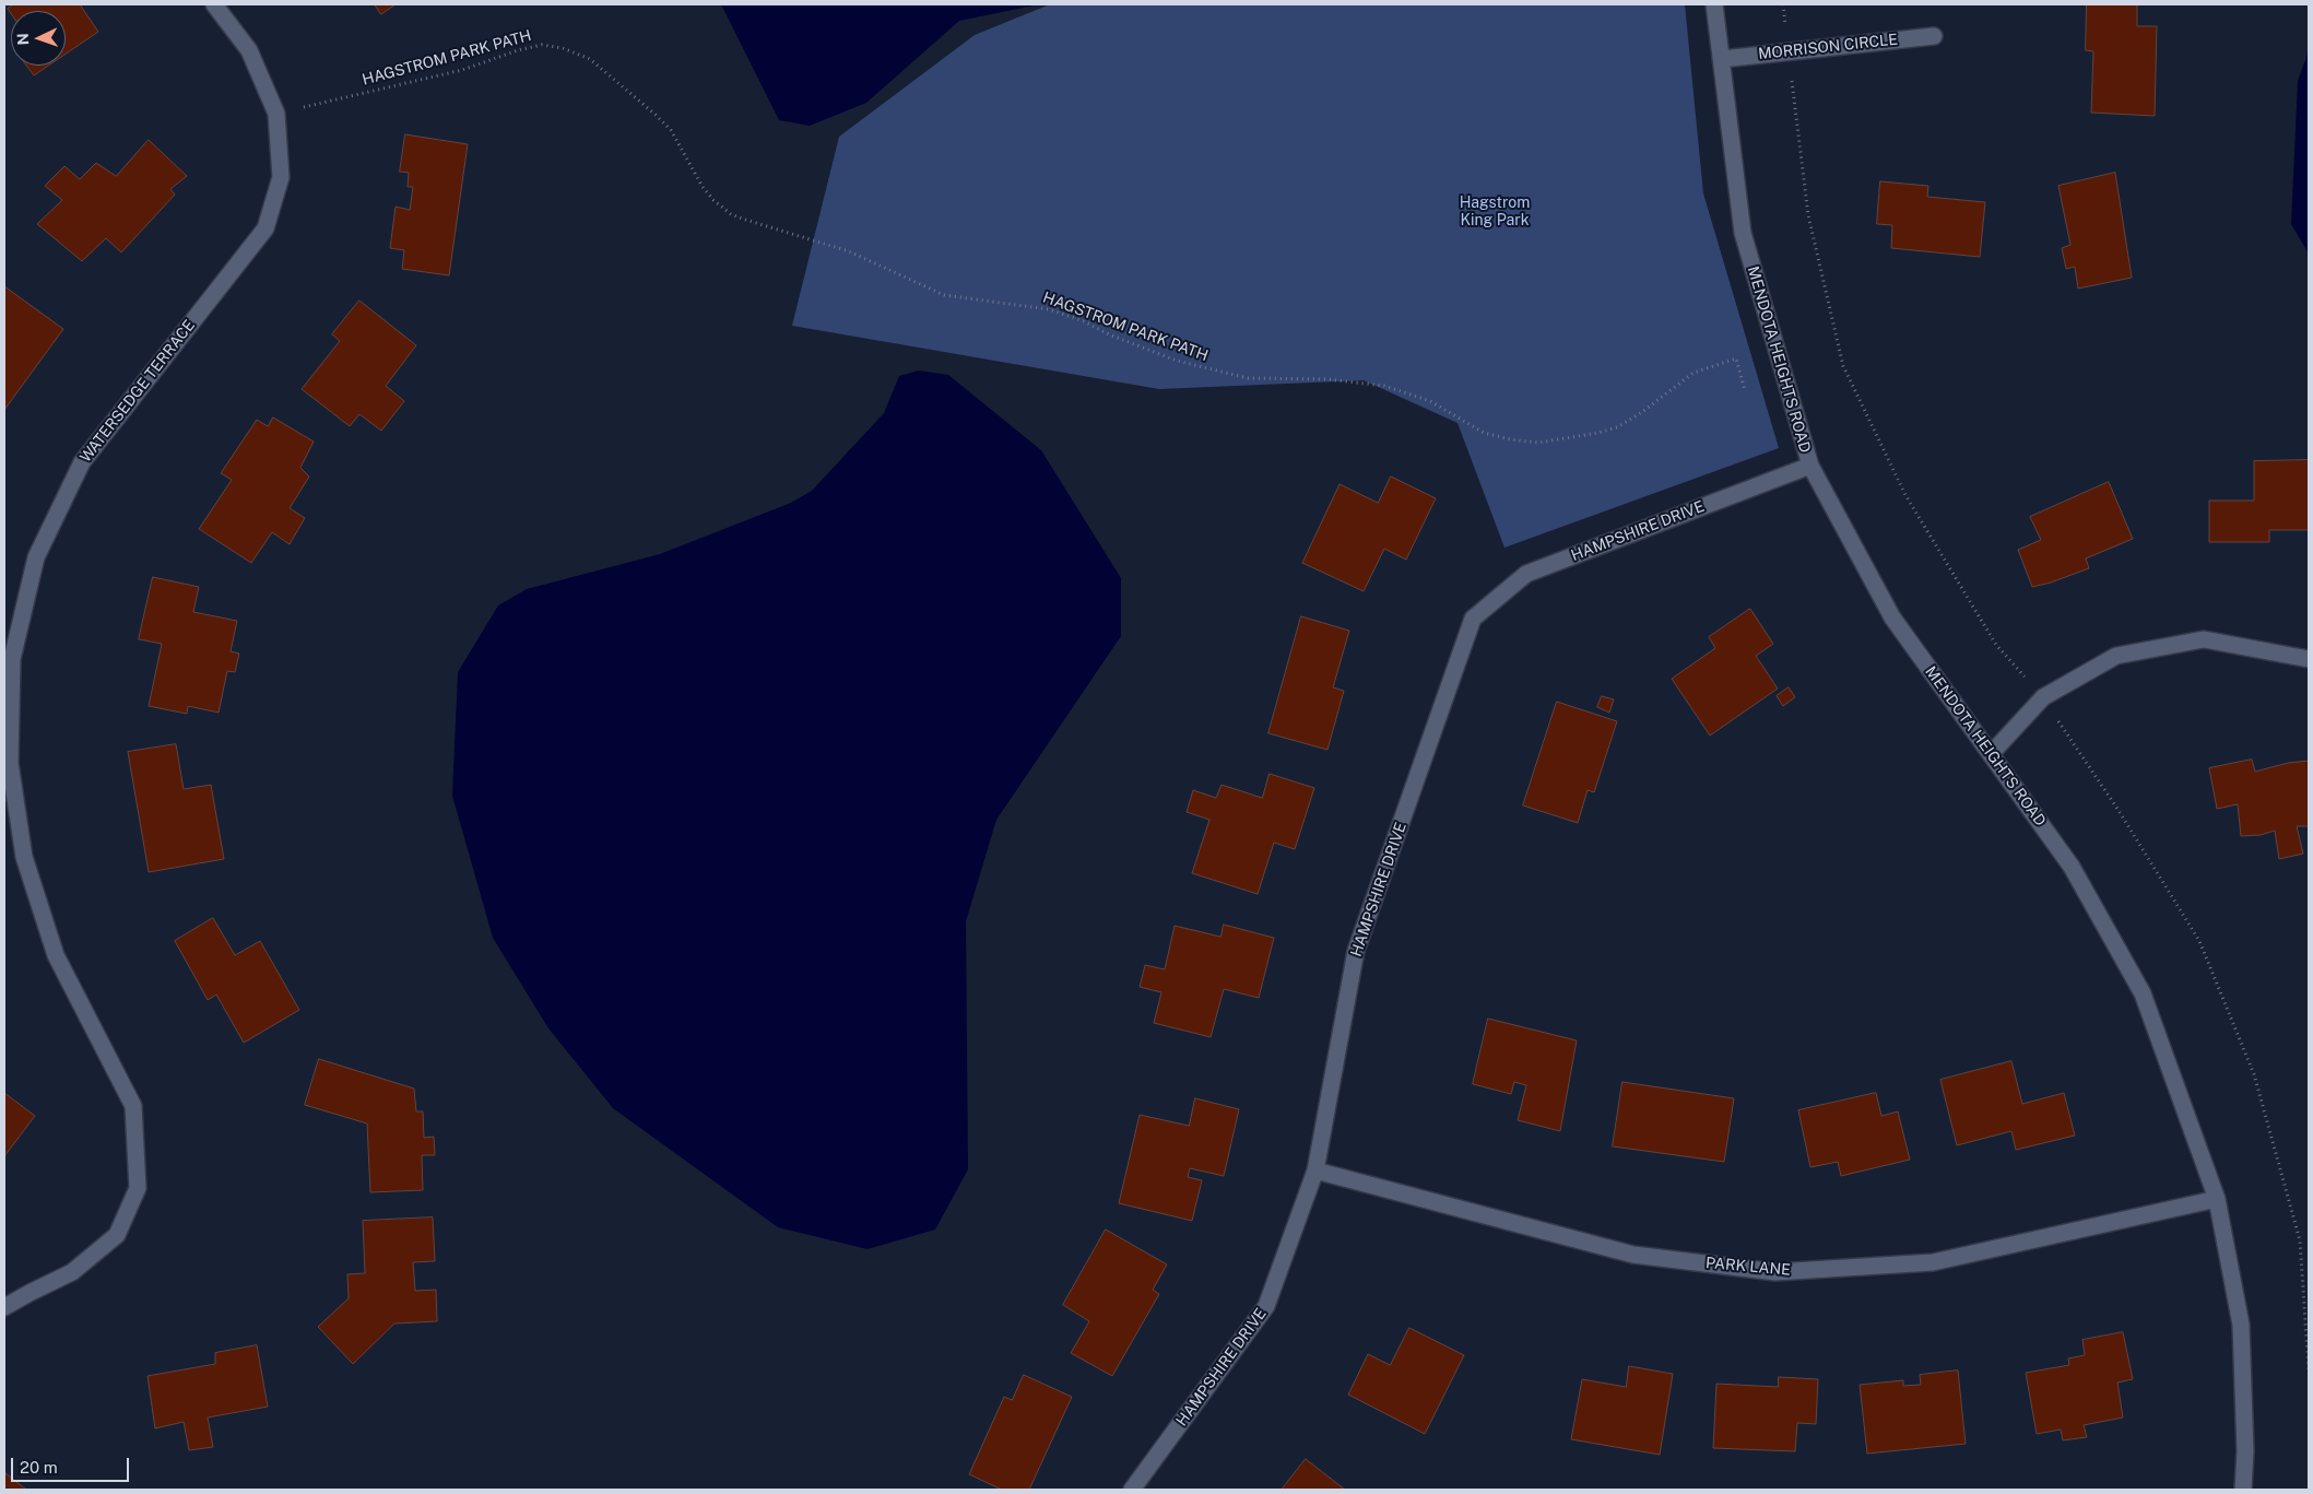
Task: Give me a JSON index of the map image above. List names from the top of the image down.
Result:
{
  "streets": {
    "street": [
      "MORRISON CIRCLE",
      "MENDOTA HEIGHTS ROAD",
      "WATERSEDGE TERRACE",
      "HAMPSHIRE DRIVE",
      "PARK LANE"
    ],
    "path": ["HAGSTROM PARK PATH"]
  },
  "crossings": [
    ["MORRISON CIRCLE", "MENDOTA HEIGHTS ROAD"],
    ["HAGSTROM PARK PATH", "WATERSEDGE TERRACE"],
    ["MENDOTA HEIGHTS ROAD", "HAMPSHIRE DRIVE"],
    ["MENDOTA HEIGHTS ROAD", "PARK LANE"],
    ["HAMPSHIRE DRIVE", "PARK LANE"]
  ],
  "parks": ["Hagstrom King Park"],
  "scale_bar": "20 m",
  "north": "left"
}
